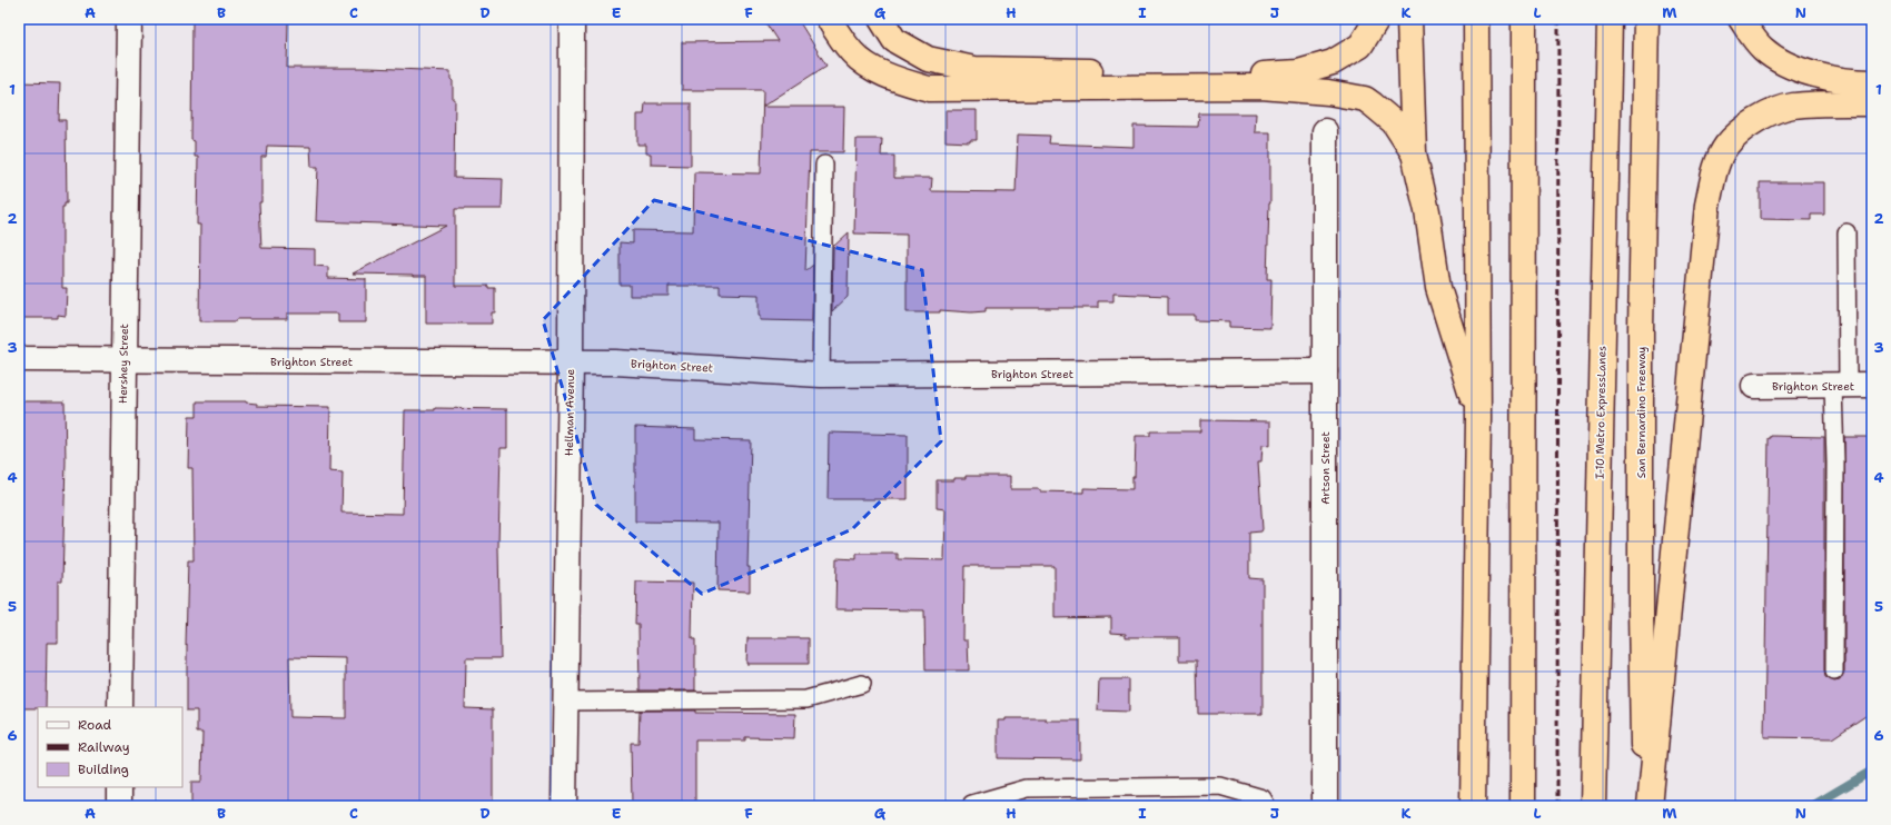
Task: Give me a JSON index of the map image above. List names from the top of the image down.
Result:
{
  "streets": {
    "highway": ["I-10 Metro ExpressLanes", "San Bernardino Freeway"],
    "street": [
      "Brighton Street",
      "Hershey Street",
      "Hellman Avenue",
      "Artson Street"
    ]
  },
  "crossings": [
    ["Brighton Street", "Hershey Street"],
    ["Brighton Street", "Hellman Avenue"],
    ["Brighton Street", "Artson Street"]
  ],
  "legend": ["Road", "Railway", "Building"],
  "grid": {
    "columns": [
      "A",
      "B",
      "C",
      "D",
      "E",
      "F",
      "G",
      "H",
      "I",
      "J",
      "K",
      "L",
      "M",
      "N"
    ],
    "rows": [
      "1",
      "2",
      "3",
      "4",
      "5",
      "6"
    ]
  }
}
